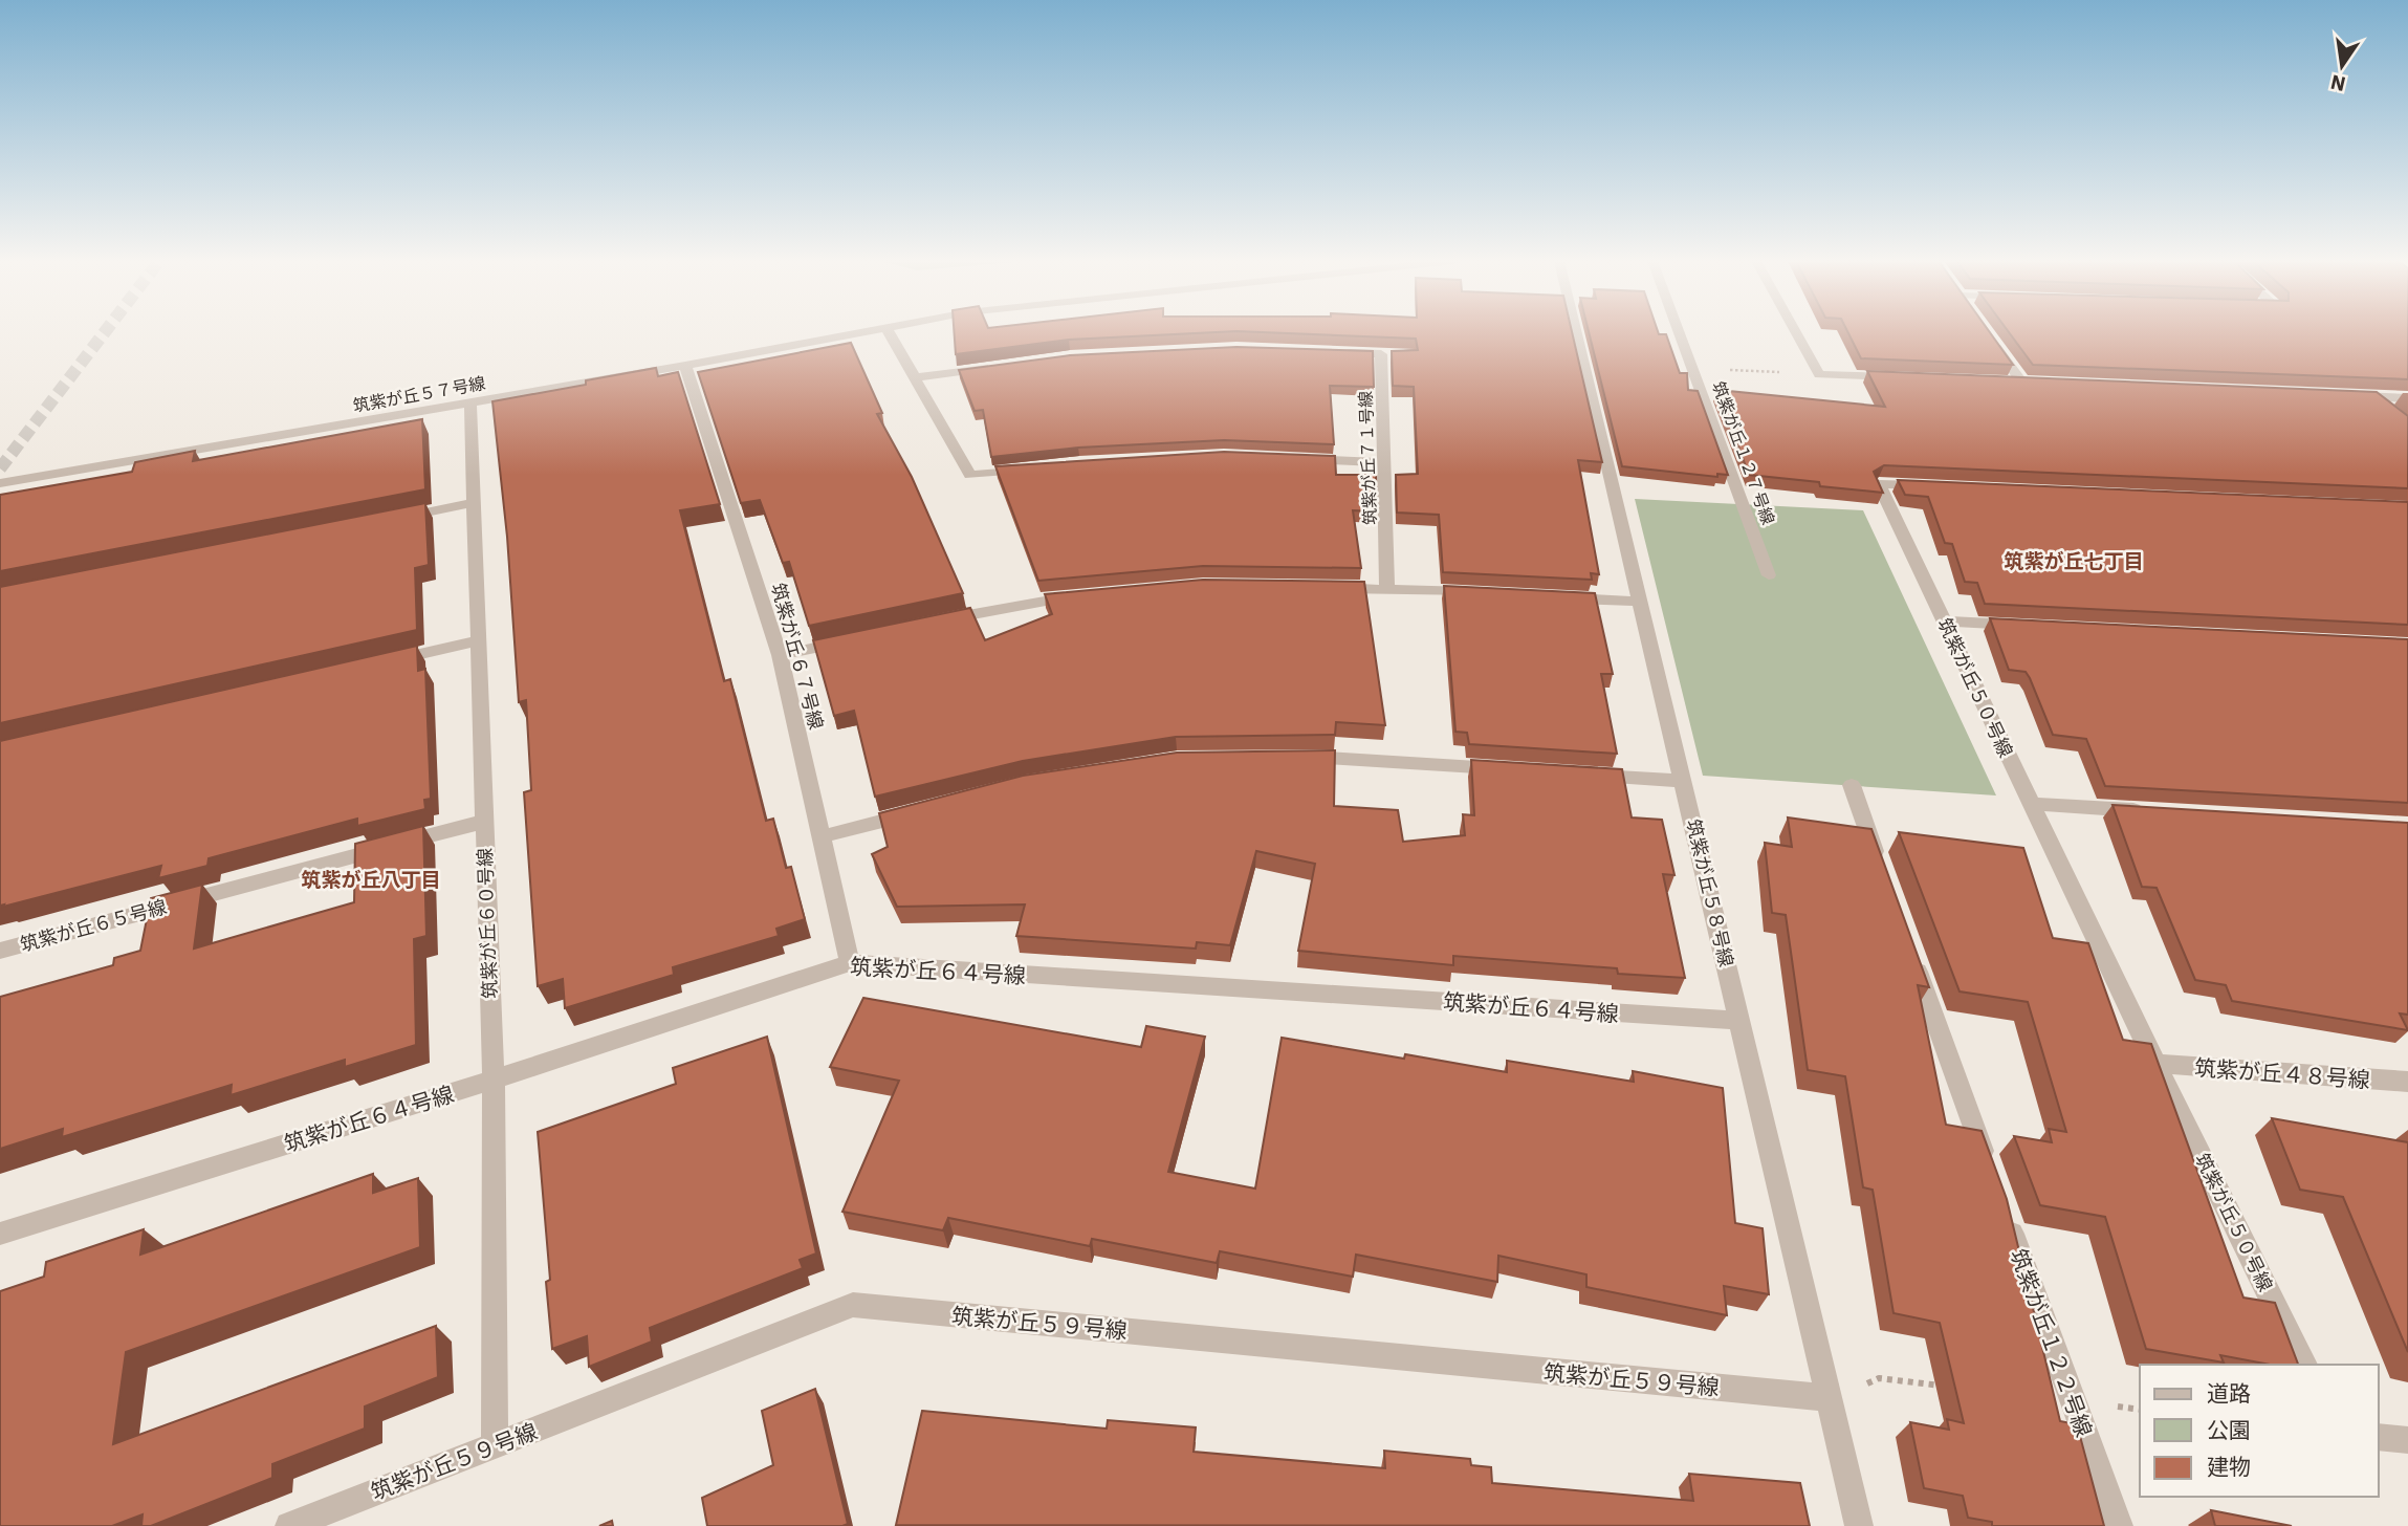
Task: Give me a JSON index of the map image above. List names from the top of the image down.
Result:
{
  "streets": {
    "street": [
      "筑紫が丘５７号線",
      "筑紫が丘１２７号線",
      "筑紫が丘７１号線",
      "筑紫が丘６７号線",
      "筑紫が丘５０号線",
      "筑紫が丘５８号線",
      "筑紫が丘６０号線",
      "筑紫が丘６５号線",
      "筑紫が丘６４号線",
      "筑紫が丘４８号線",
      "筑紫が丘５９号線",
      "筑紫が丘１２２号線"
    ]
  },
  "crossings": [
    ["筑紫が丘５７号線", "筑紫が丘６７号線"],
    ["筑紫が丘５７号線", "筑紫が丘６０号線"],
    ["筑紫が丘６７号線", "筑紫が丘６４号線"],
    ["筑紫が丘５０号線", "筑紫が丘４８号線"],
    ["筑紫が丘５８号線", "筑紫が丘６４号線"],
    ["筑紫が丘５８号線", "筑紫が丘５９号線"],
    ["筑紫が丘６０号線", "筑紫が丘６５号線"],
    ["筑紫が丘６０号線", "筑紫が丘６４号線"],
    ["筑紫が丘６０号線", "筑紫が丘５９号線"]
  ],
  "districts": ["筑紫が丘七丁目", "筑紫が丘八丁目"],
  "legend": ["道路", "公園", "建物"],
  "north": "bottom"
}
